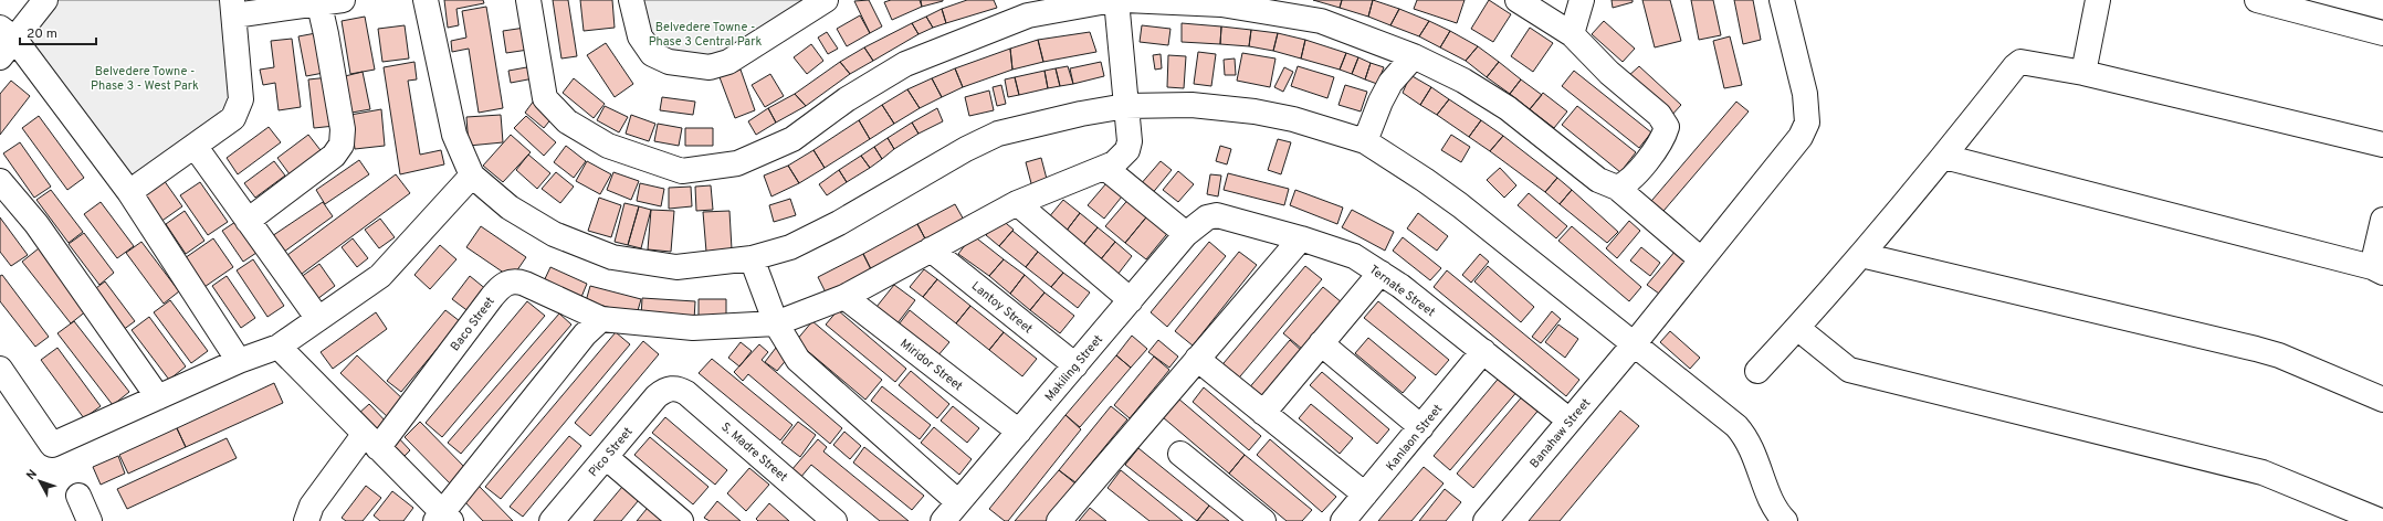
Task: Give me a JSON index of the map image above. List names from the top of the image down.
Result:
{
  "streets": {
    "street": [
      "Ternate Street",
      "Lantoy Street",
      "Baco Street",
      "Miridor Street",
      "Makiling Street",
      "Banahaw Street",
      "Kanlaon Street",
      "Pico Street",
      "S. Madre Street"
    ]
  },
  "crossings": [
    ["Ternate Street", "Makiling Street"],
    ["Ternate Street", "Banahaw Street"],
    ["Ternate Street", "Kanlaon Street"],
    ["Lantoy Street", "Baco Street"],
    ["Lantoy Street", "Makiling Street"],
    ["Baco Street", "Miridor Street"],
    ["Miridor Street", "Makiling Street"],
    ["Pico Street", "S. Madre Street"]
  ],
  "parks": ["Belvedere Towne - Phase 3 Central Park", "Belvedere Towne - Phase 3 - West Park"],
  "scale_bar": "20 m",
  "north": "top left"
}
